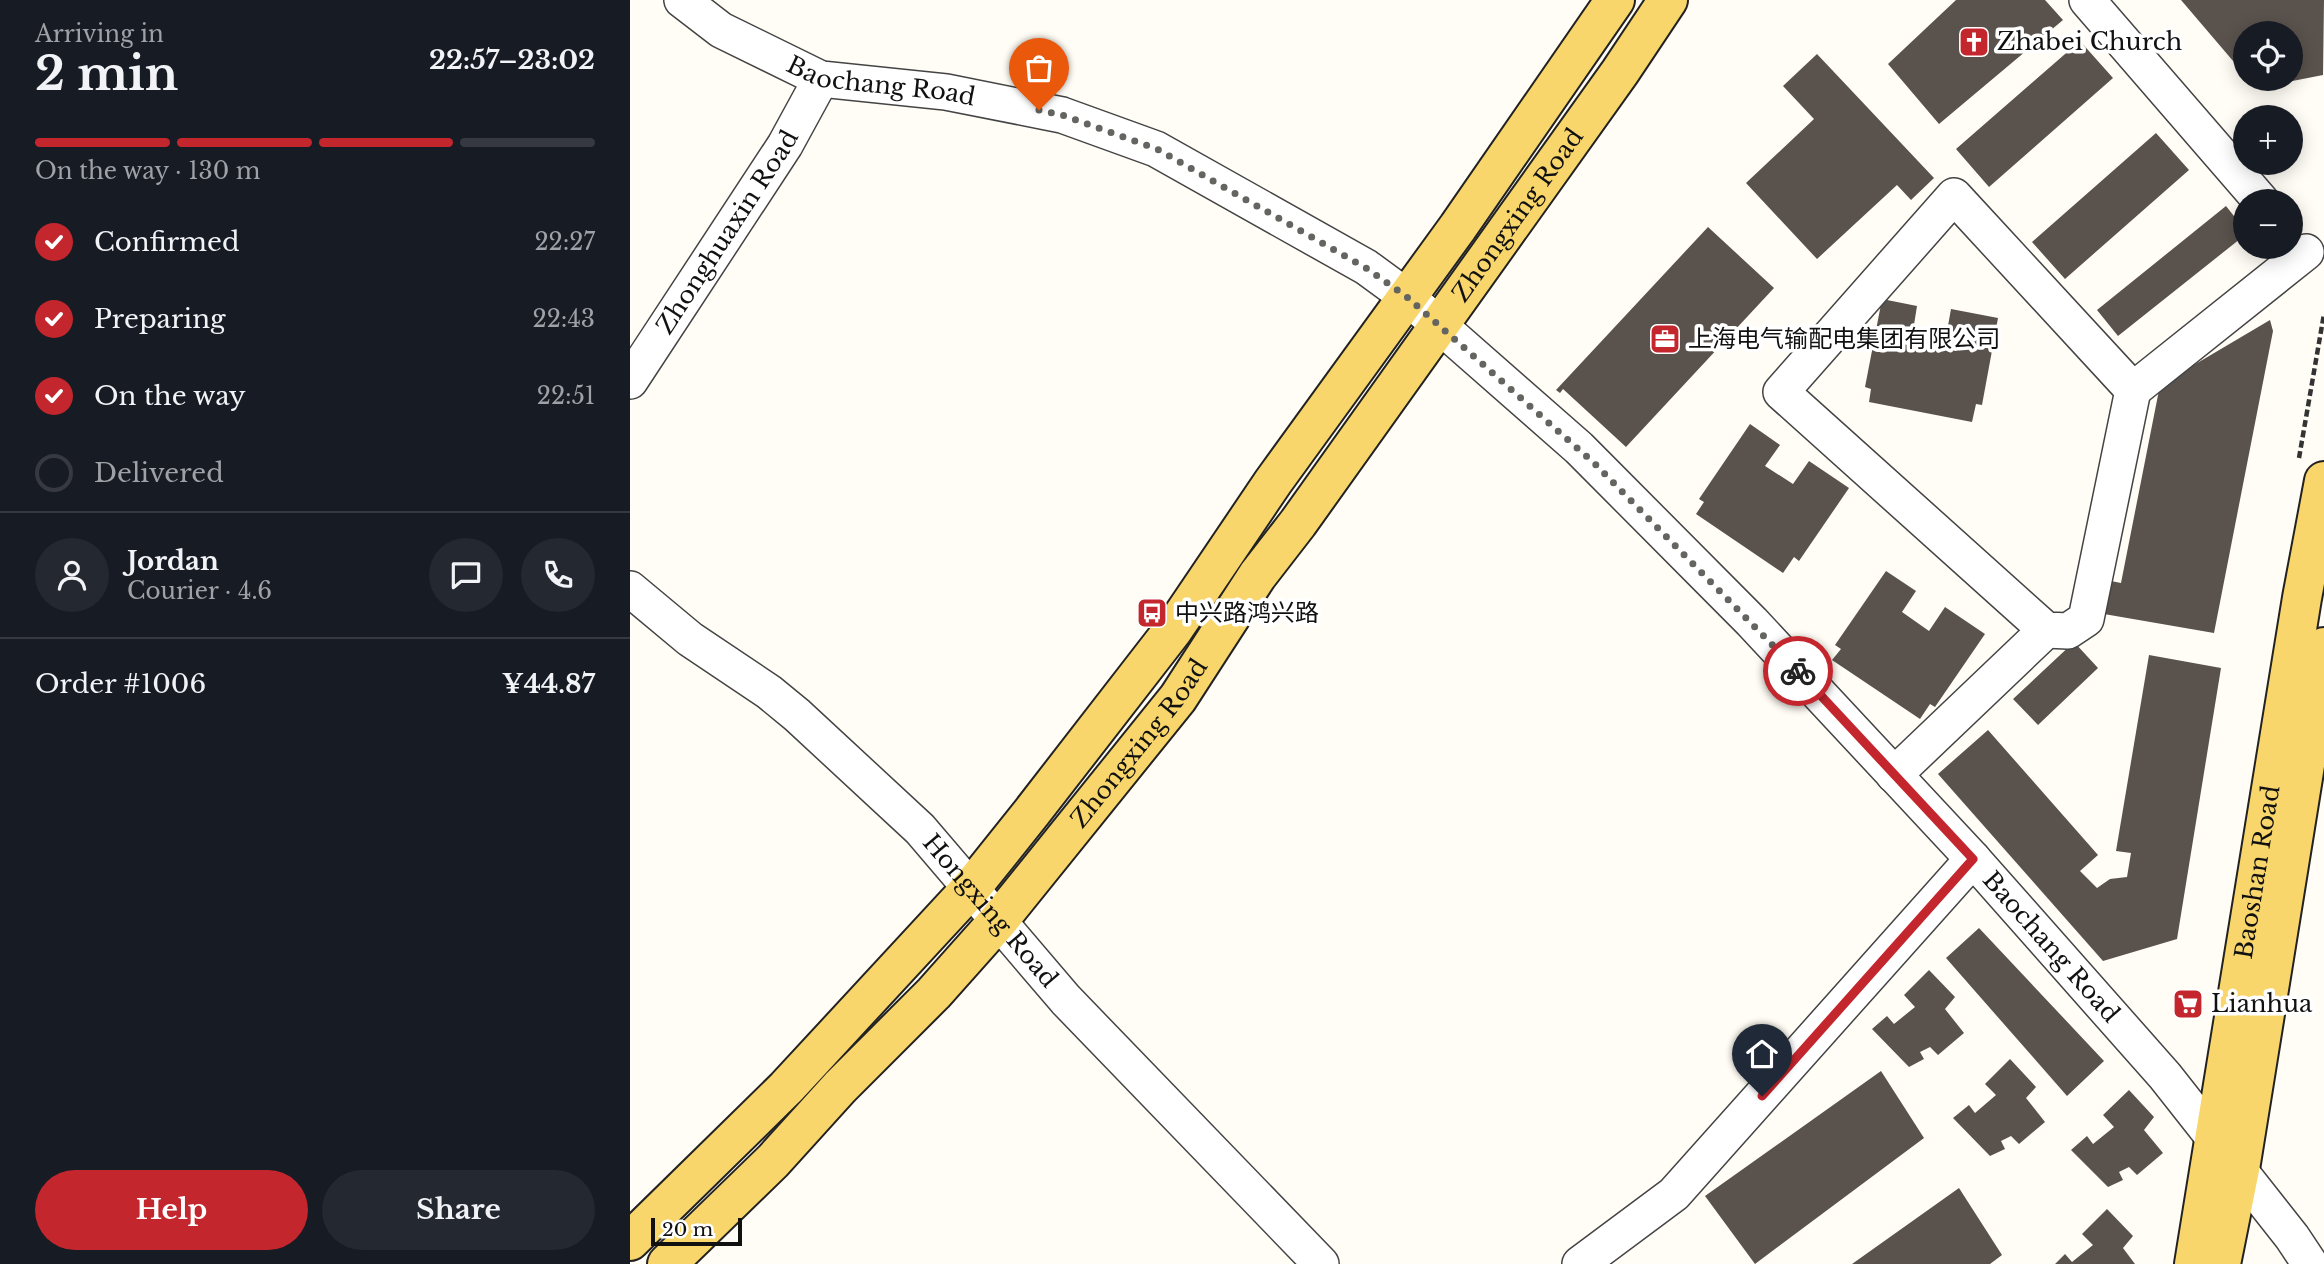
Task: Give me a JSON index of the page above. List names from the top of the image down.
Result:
{
  "streets": {
    "main road": ["Zhongxing Road", "Baoshan Road"],
    "street": ["Baochang Road", "Zhonghuaxin Road", "Hongxing Road"]
  },
  "crossings": [
    ["Baochang Road", "Zhongxing Road"],
    ["Baochang Road", "Zhonghuaxin Road"],
    ["Baochang Road", "Baoshan Road"],
    ["Zhongxing Road", "Hongxing Road"]
  ],
  "places": {
    "church": ["Zhabei Church"],
    "office": ["上海电气输配电集团有限公司"],
    "bus stop": ["中兴路鸿兴路"],
    "supermarket": ["Lianhua"]
  },
  "scale_bar": "20 m",
  "page": {
    "heading": ["2 min", "Arriving in", "22:57–23:02"],
    "panel": [
      "Jordan",
      "Courier · 4.6",
      "Order #1006",
      "¥44.87"
    ],
    "map_buttons": ["+", "−"],
    "bar": "On the way · 130 m",
    "list": [
      ["Confirmed", "22:27"],
      ["Preparing", "22:43"],
      ["On the way", "22:51"],
      "Delivered"
    ],
    "buttons": ["Help", "Share"],
    "scale": "20 m"
  }
}
